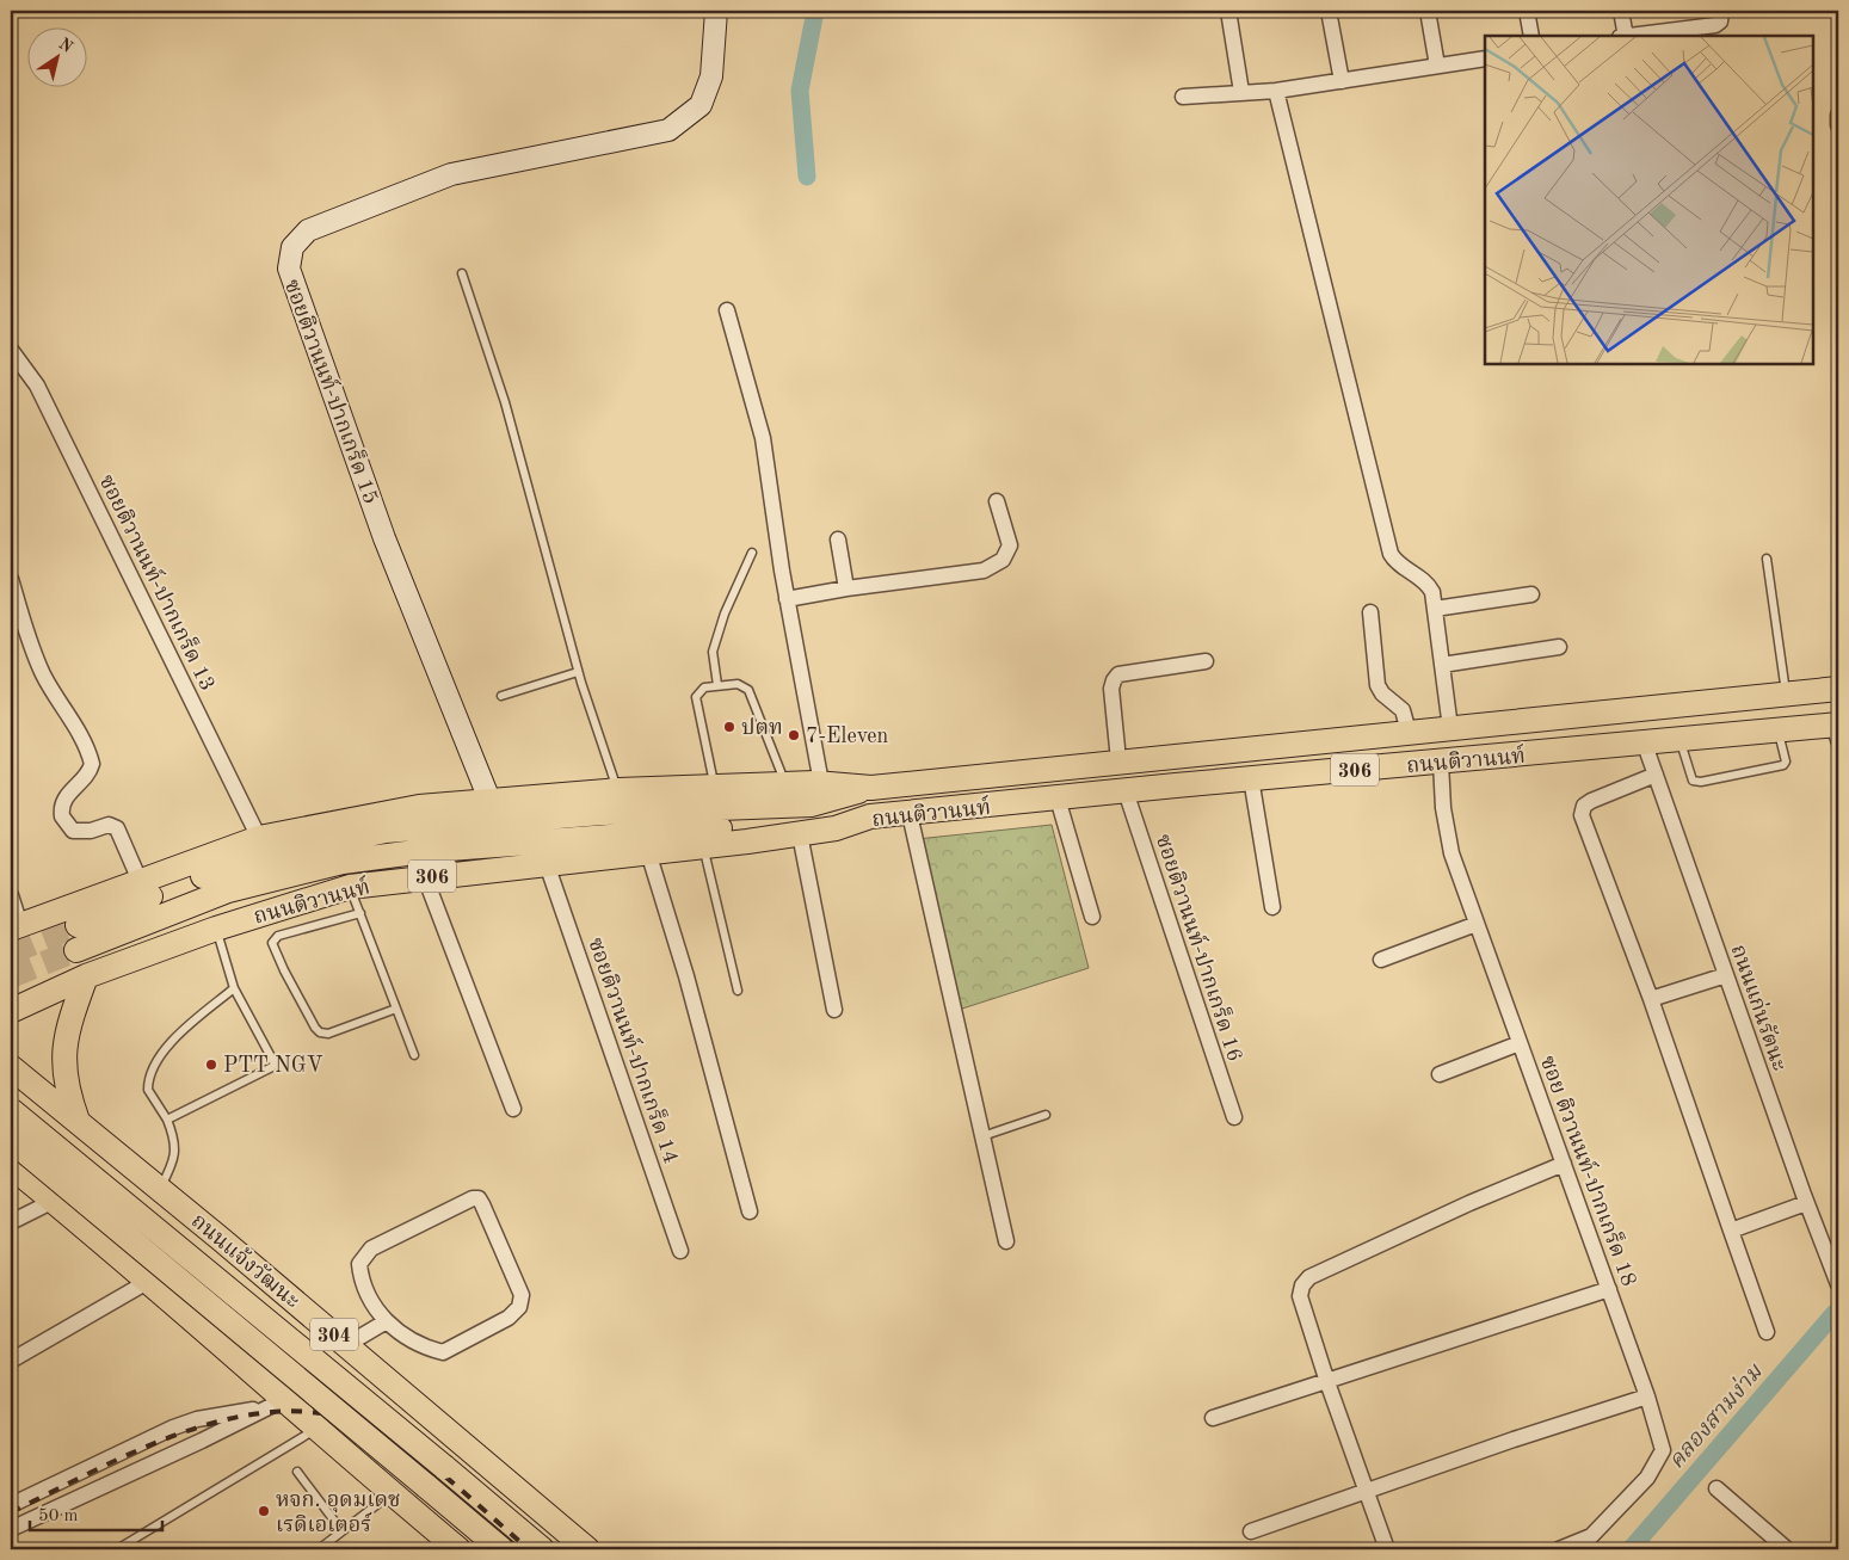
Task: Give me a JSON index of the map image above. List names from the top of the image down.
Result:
{
  "streets": {
    "main road": [
      "ถนนติวานนท์",
      "306",
      "ถนนแจ้งวัฒนะ",
      "304"
    ],
    "street": [
      "ซอยติวานนท์-ปากเกร็ด 15",
      "ซอยติวานนท์-ปากเกร็ด 13",
      "ซอยติวานนท์-ปากเกร็ด 16",
      "ถนนแก่นรัตนะ",
      "ซอยติวานนท์-ปากเกร็ด 14",
      "ซอย ติวานนท์-ปากเกร็ด 18"
    ]
  },
  "crossings": [
    ["ซอยติวานนท์-ปากเกร็ด 15", "ถนนติวานนท์"],
    ["ซอยติวานนท์-ปากเกร็ด 13", "ถนนติวานนท์"],
    ["ถนนติวานนท์", "306"],
    ["ถนนติวานนท์", "ซอยติวานนท์-ปากเกร็ด 16"],
    ["ถนนติวานนท์", "ถนนแก่นรัตนะ"],
    ["ถนนติวานนท์", "ซอยติวานนท์-ปากเกร็ด 14"],
    ["ถนนติวานนท์", "ซอย ติวานนท์-ปากเกร็ด 18"]
  ],
  "water": ["คลองสามง่าม"],
  "places": [
    "ปตท",
    "7-Eleven",
    "PTT NGV",
    "หจก. อุดมเดช เรดิเอเตอร์"
  ],
  "scale_bar": "50 m",
  "north": "top right"
}
